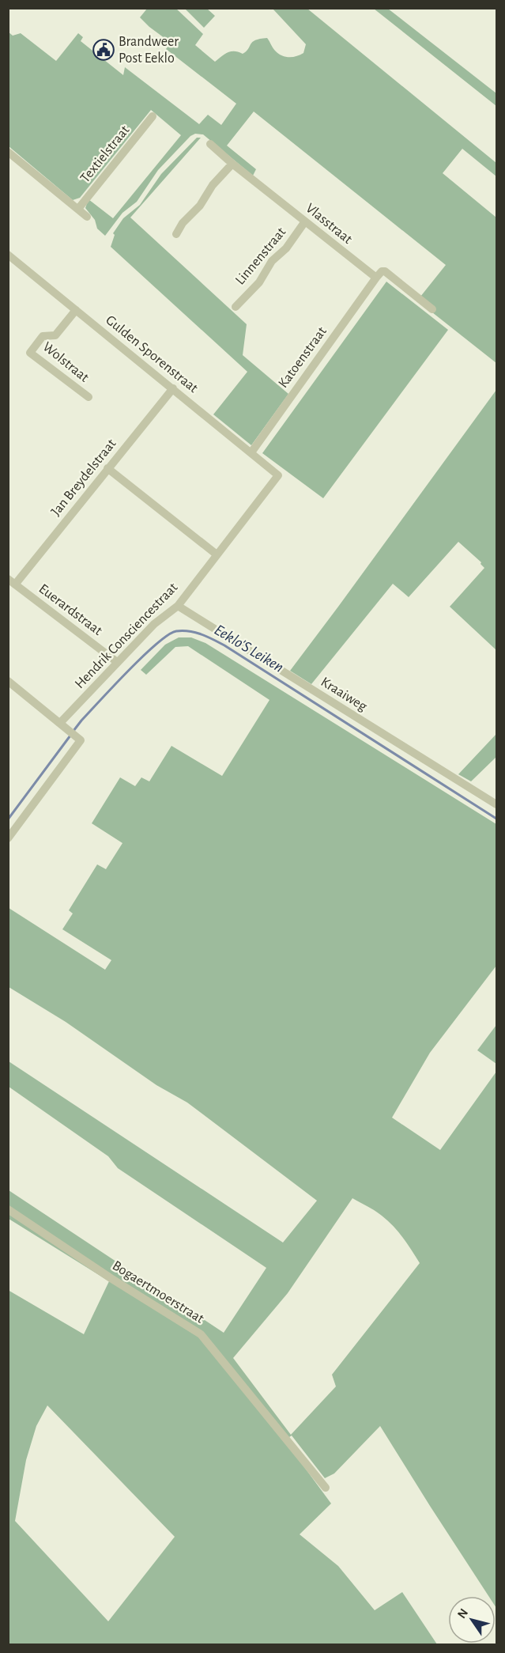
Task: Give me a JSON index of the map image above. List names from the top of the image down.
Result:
{
  "streets": {
    "street": [
      "Textielstraat",
      "Vlasstraat",
      "Linnenstraat",
      "Gulden Sporenstraat",
      "Katoenstraat",
      "Wolstraat",
      "Jan Breydelstraat",
      "Euerardstraat",
      "Hendrik Consciencestraat",
      "Kraaiweg",
      "Bogaertmoerstraat"
    ]
  },
  "crossings": [
    ["Vlasstraat", "Linnenstraat"],
    ["Vlasstraat", "Katoenstraat"],
    ["Gulden Sporenstraat", "Katoenstraat"],
    ["Gulden Sporenstraat", "Wolstraat"],
    ["Gulden Sporenstraat", "Jan Breydelstraat"],
    ["Gulden Sporenstraat", "Hendrik Consciencestraat"],
    ["Jan Breydelstraat", "Euerardstraat"],
    ["Euerardstraat", "Hendrik Consciencestraat"],
    ["Hendrik Consciencestraat", "Kraaiweg"]
  ],
  "water": ["Eeklo'S Leiken"],
  "places": {
    "public building": ["Brandweer Post Eeklo"]
  },
  "north": "top left"
}
